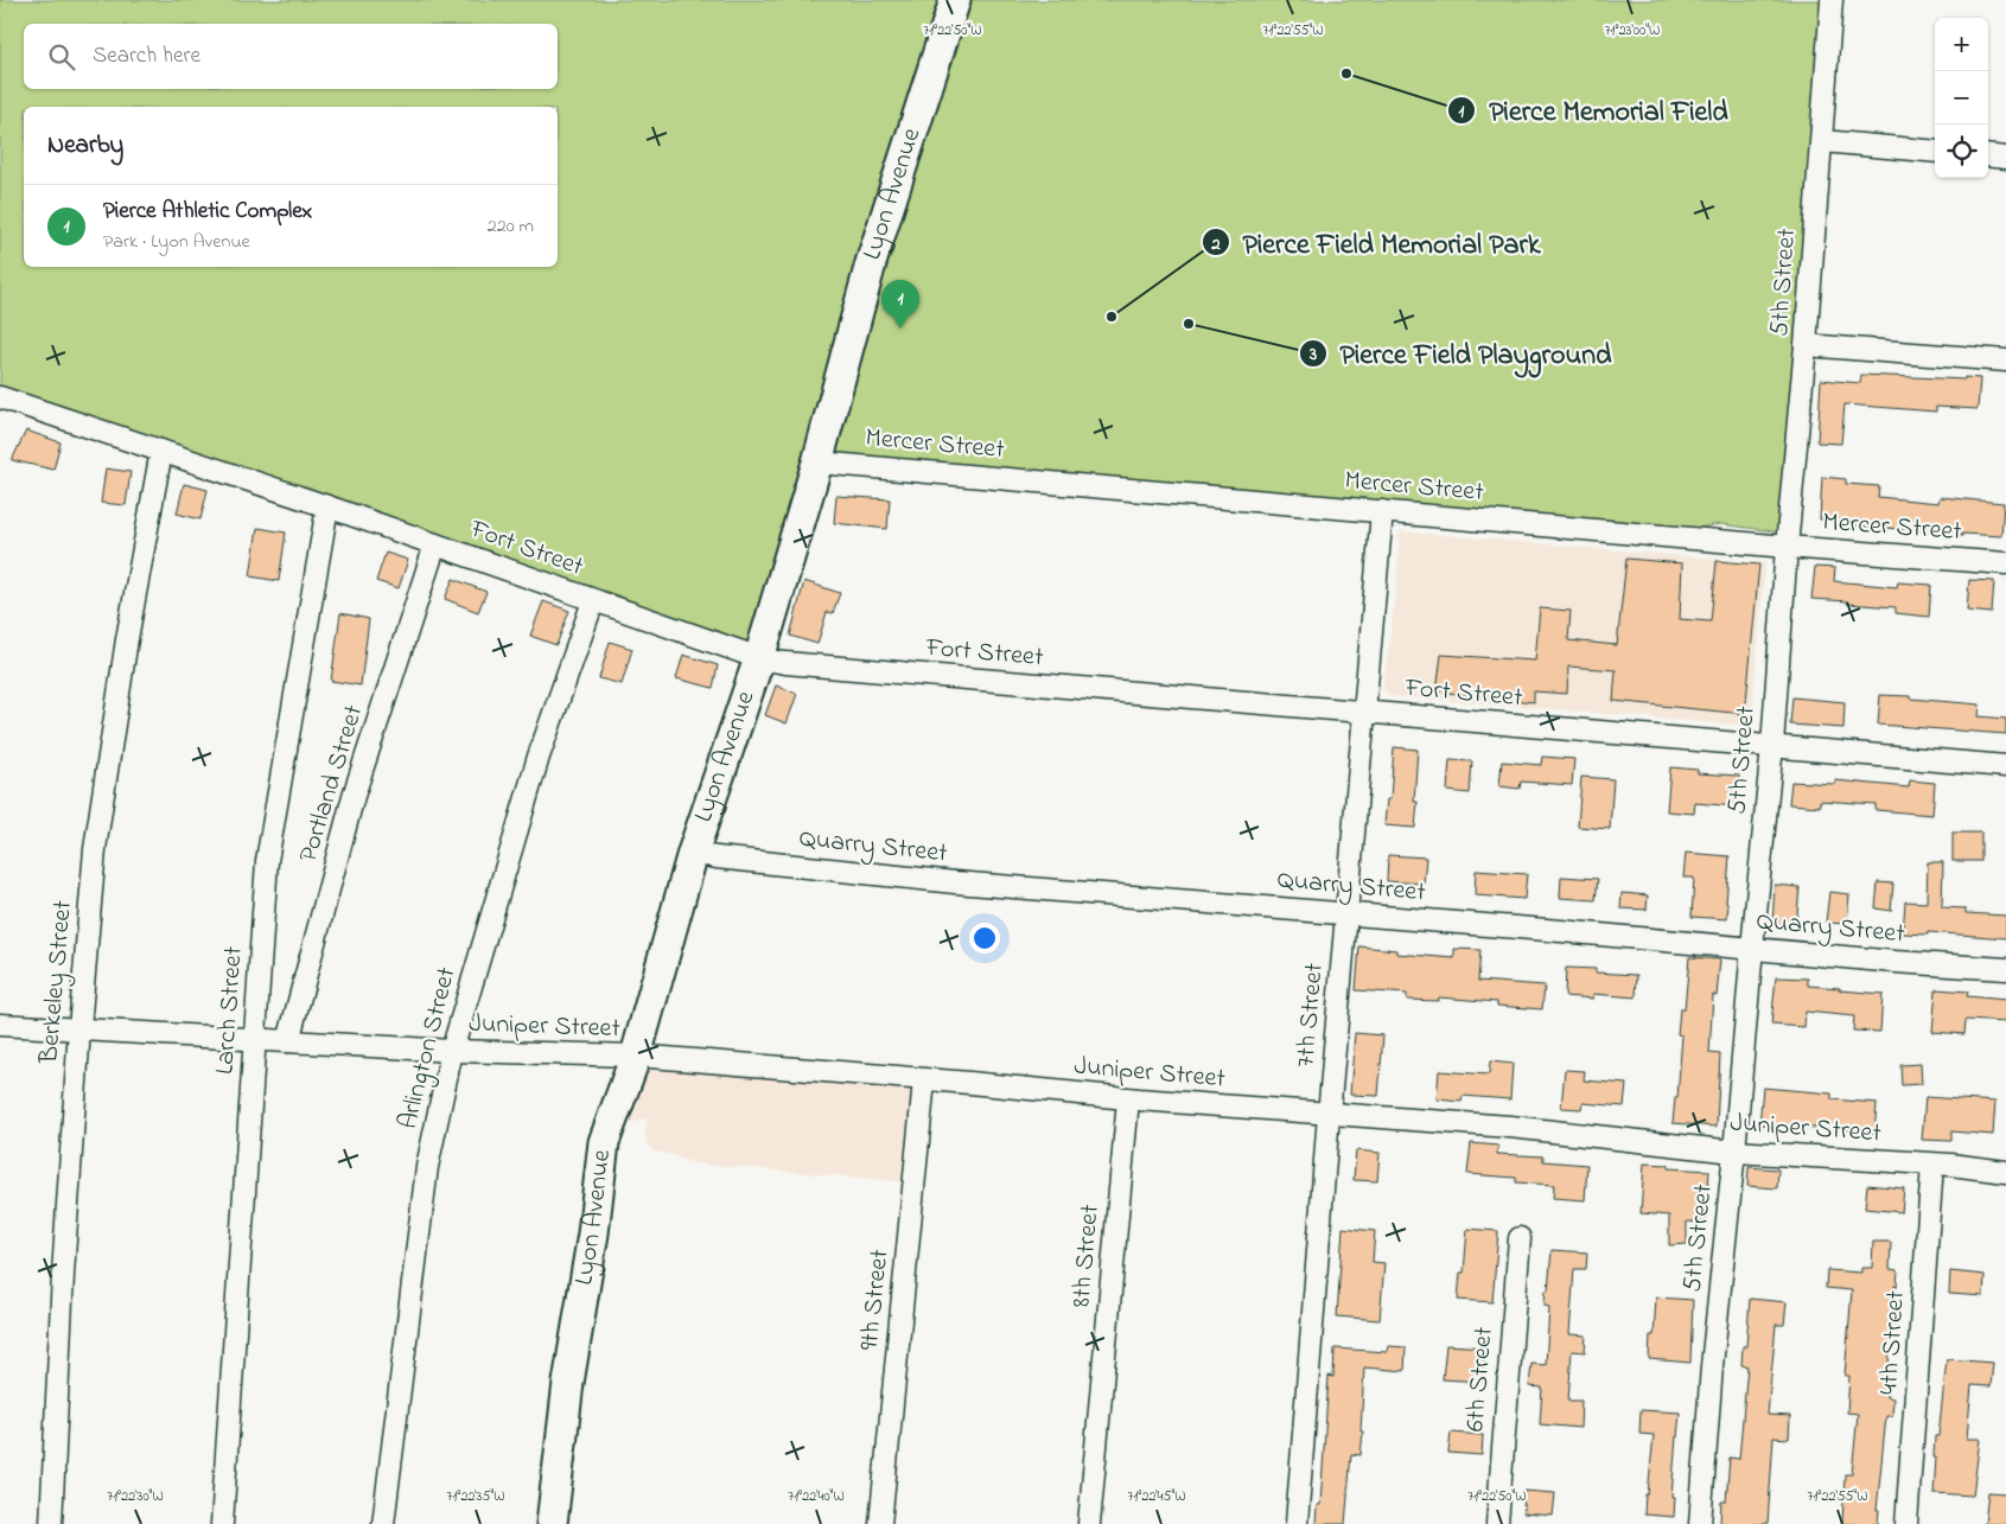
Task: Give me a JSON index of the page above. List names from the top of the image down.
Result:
{
  "streets": {
    "street": [
      "Lyon Avenue",
      "5th Street",
      "Mercer Street",
      "Fort Street",
      "Portland Street",
      "Quarry Street",
      "Berkeley Street",
      "Larch Street",
      "7th Street",
      "Juniper Street",
      "Arlington Street",
      "8th Street",
      "9th Street",
      "4th Street",
      "6th Street"
    ]
  },
  "crossings": [
    ["Lyon Avenue", "Mercer Street"],
    ["Lyon Avenue", "Fort Street"],
    ["Lyon Avenue", "Quarry Street"],
    ["Lyon Avenue", "Juniper Street"],
    ["5th Street", "Mercer Street"],
    ["5th Street", "Fort Street"],
    ["5th Street", "Quarry Street"],
    ["5th Street", "Juniper Street"],
    ["Mercer Street", "7th Street"],
    ["Fort Street", "Portland Street"],
    ["Fort Street", "Berkeley Street"],
    ["Fort Street", "Larch Street"],
    ["Fort Street", "7th Street"],
    ["Fort Street", "Arlington Street"],
    ["Portland Street", "Juniper Street"],
    ["Quarry Street", "7th Street"],
    ["Larch Street", "Juniper Street"],
    ["7th Street", "Juniper Street"],
    ["Juniper Street", "Arlington Street"],
    ["Juniper Street", "8th Street"],
    ["Juniper Street", "9th Street"],
    ["Juniper Street", "4th Street"]
  ],
  "places": ["Pierce Memorial Field", "Pierce Field Memorial Park", "Pierce Field Playground"],
  "page": {
    "map_buttons": ["+", "−"],
    "search": "Search here",
    "heading": "Nearby",
    "list": [
      {
        "mark": "1",
        "name": "Pierce Athletic Complex",
        "note": "Park · Lyon Avenue",
        "value": "220 m"
      }
    ],
    "pins": "1"
  },
  "coordinates": [
    "71°22'50\"W",
    "71°22'55\"W",
    "71°23'00\"W",
    "71°22'30\"W",
    "71°22'35\"W",
    "71°22'40\"W",
    "71°22'45\"W"
  ]
}
